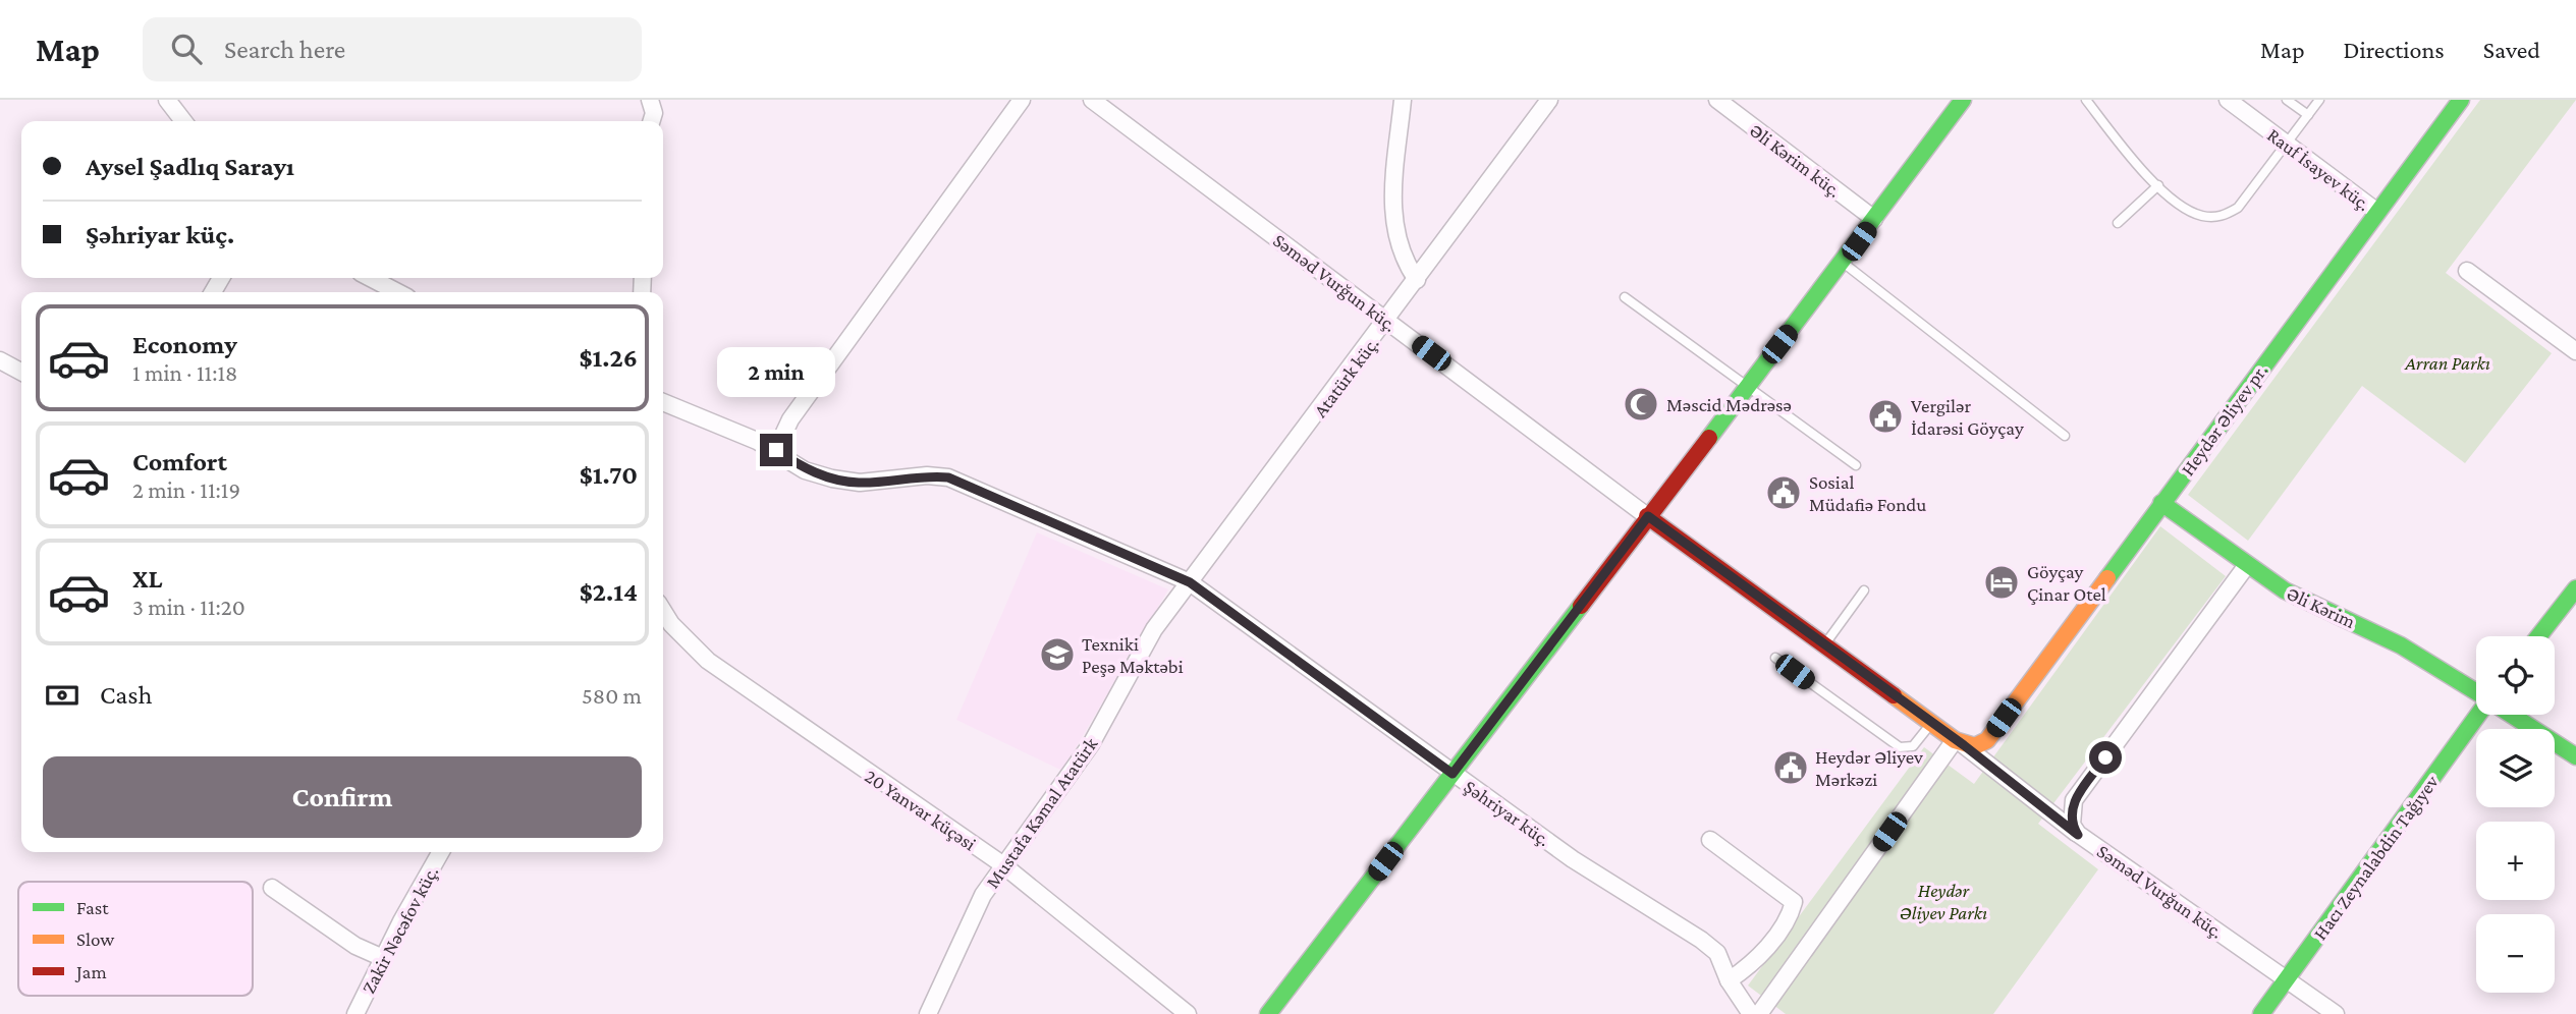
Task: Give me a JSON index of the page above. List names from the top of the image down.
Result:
{
  "streets": {
    "main road": ["Heydər Əliyev pr.", "Əli Kərim", "Hacı Zeynalabdin Tağıyev"],
    "street": [
      "Əli Kərim küç.",
      "Rauf İsayev küç.",
      "Səməd Vurğun küç.",
      "Atatürk küç.",
      "20 Yanvar küçəsi",
      "Mustafa Kəmal Atatürk",
      "Şəhriyar küç.",
      "Zakir Nəcəfov küç."
    ]
  },
  "crossings": [
    ["Rauf İsayev küç.", "Heydər Əliyev pr."],
    ["Səməd Vurğun küç.", "Atatürk küç."],
    ["Səməd Vurğun küç.", "Əli Kərim"],
    ["Səməd Vurğun küç.", "Hacı Zeynalabdin Tağıyev"],
    ["Atatürk küç.", "Mustafa Kəmal Atatürk"],
    ["Atatürk küç.", "Şəhriyar küç."],
    ["Heydər Əliyev pr.", "Əli Kərim"],
    ["20 Yanvar küçəsi", "Mustafa Kəmal Atatürk"],
    ["Mustafa Kəmal Atatürk", "Şəhriyar küç."]
  ],
  "parks": ["Arran Parkı", "Heydər Əliyev Parkı"],
  "places": {
    "mosque": ["Məscid Mədrəsə"],
    "public building": ["Vergilər İdarəsi Göyçay", "Sosial Müdafiə Fondu", "Heydər Əliyev Mərkəzi"],
    "hotel": ["Göyçay Çinar Otel"],
    "school or university": ["Texniki Peşə Məktəbi"]
  },
  "legend": ["Fast", "Slow", "Jam"],
  "page": {
    "header": "Map",
    "search": "Search here",
    "nav": ["Map", "Directions", "Saved"],
    "banner": ["Aysel Şadlıq Sarayı", "Şəhriyar küç."],
    "list": [
      {
        "name": "Economy",
        "note": "1 min · 11:18",
        "value": "$1.26"
      },
      {
        "name": "Comfort",
        "note": "2 min · 11:19",
        "value": "$1.70"
      },
      {
        "name": "XL",
        "note": "3 min · 11:20",
        "value": "$2.14"
      }
    ],
    "bubble": "2 min",
    "map_buttons": ["+", "−"],
    "pay": ["Cash", "580 m"],
    "buttons": "Confirm"
  }
}
